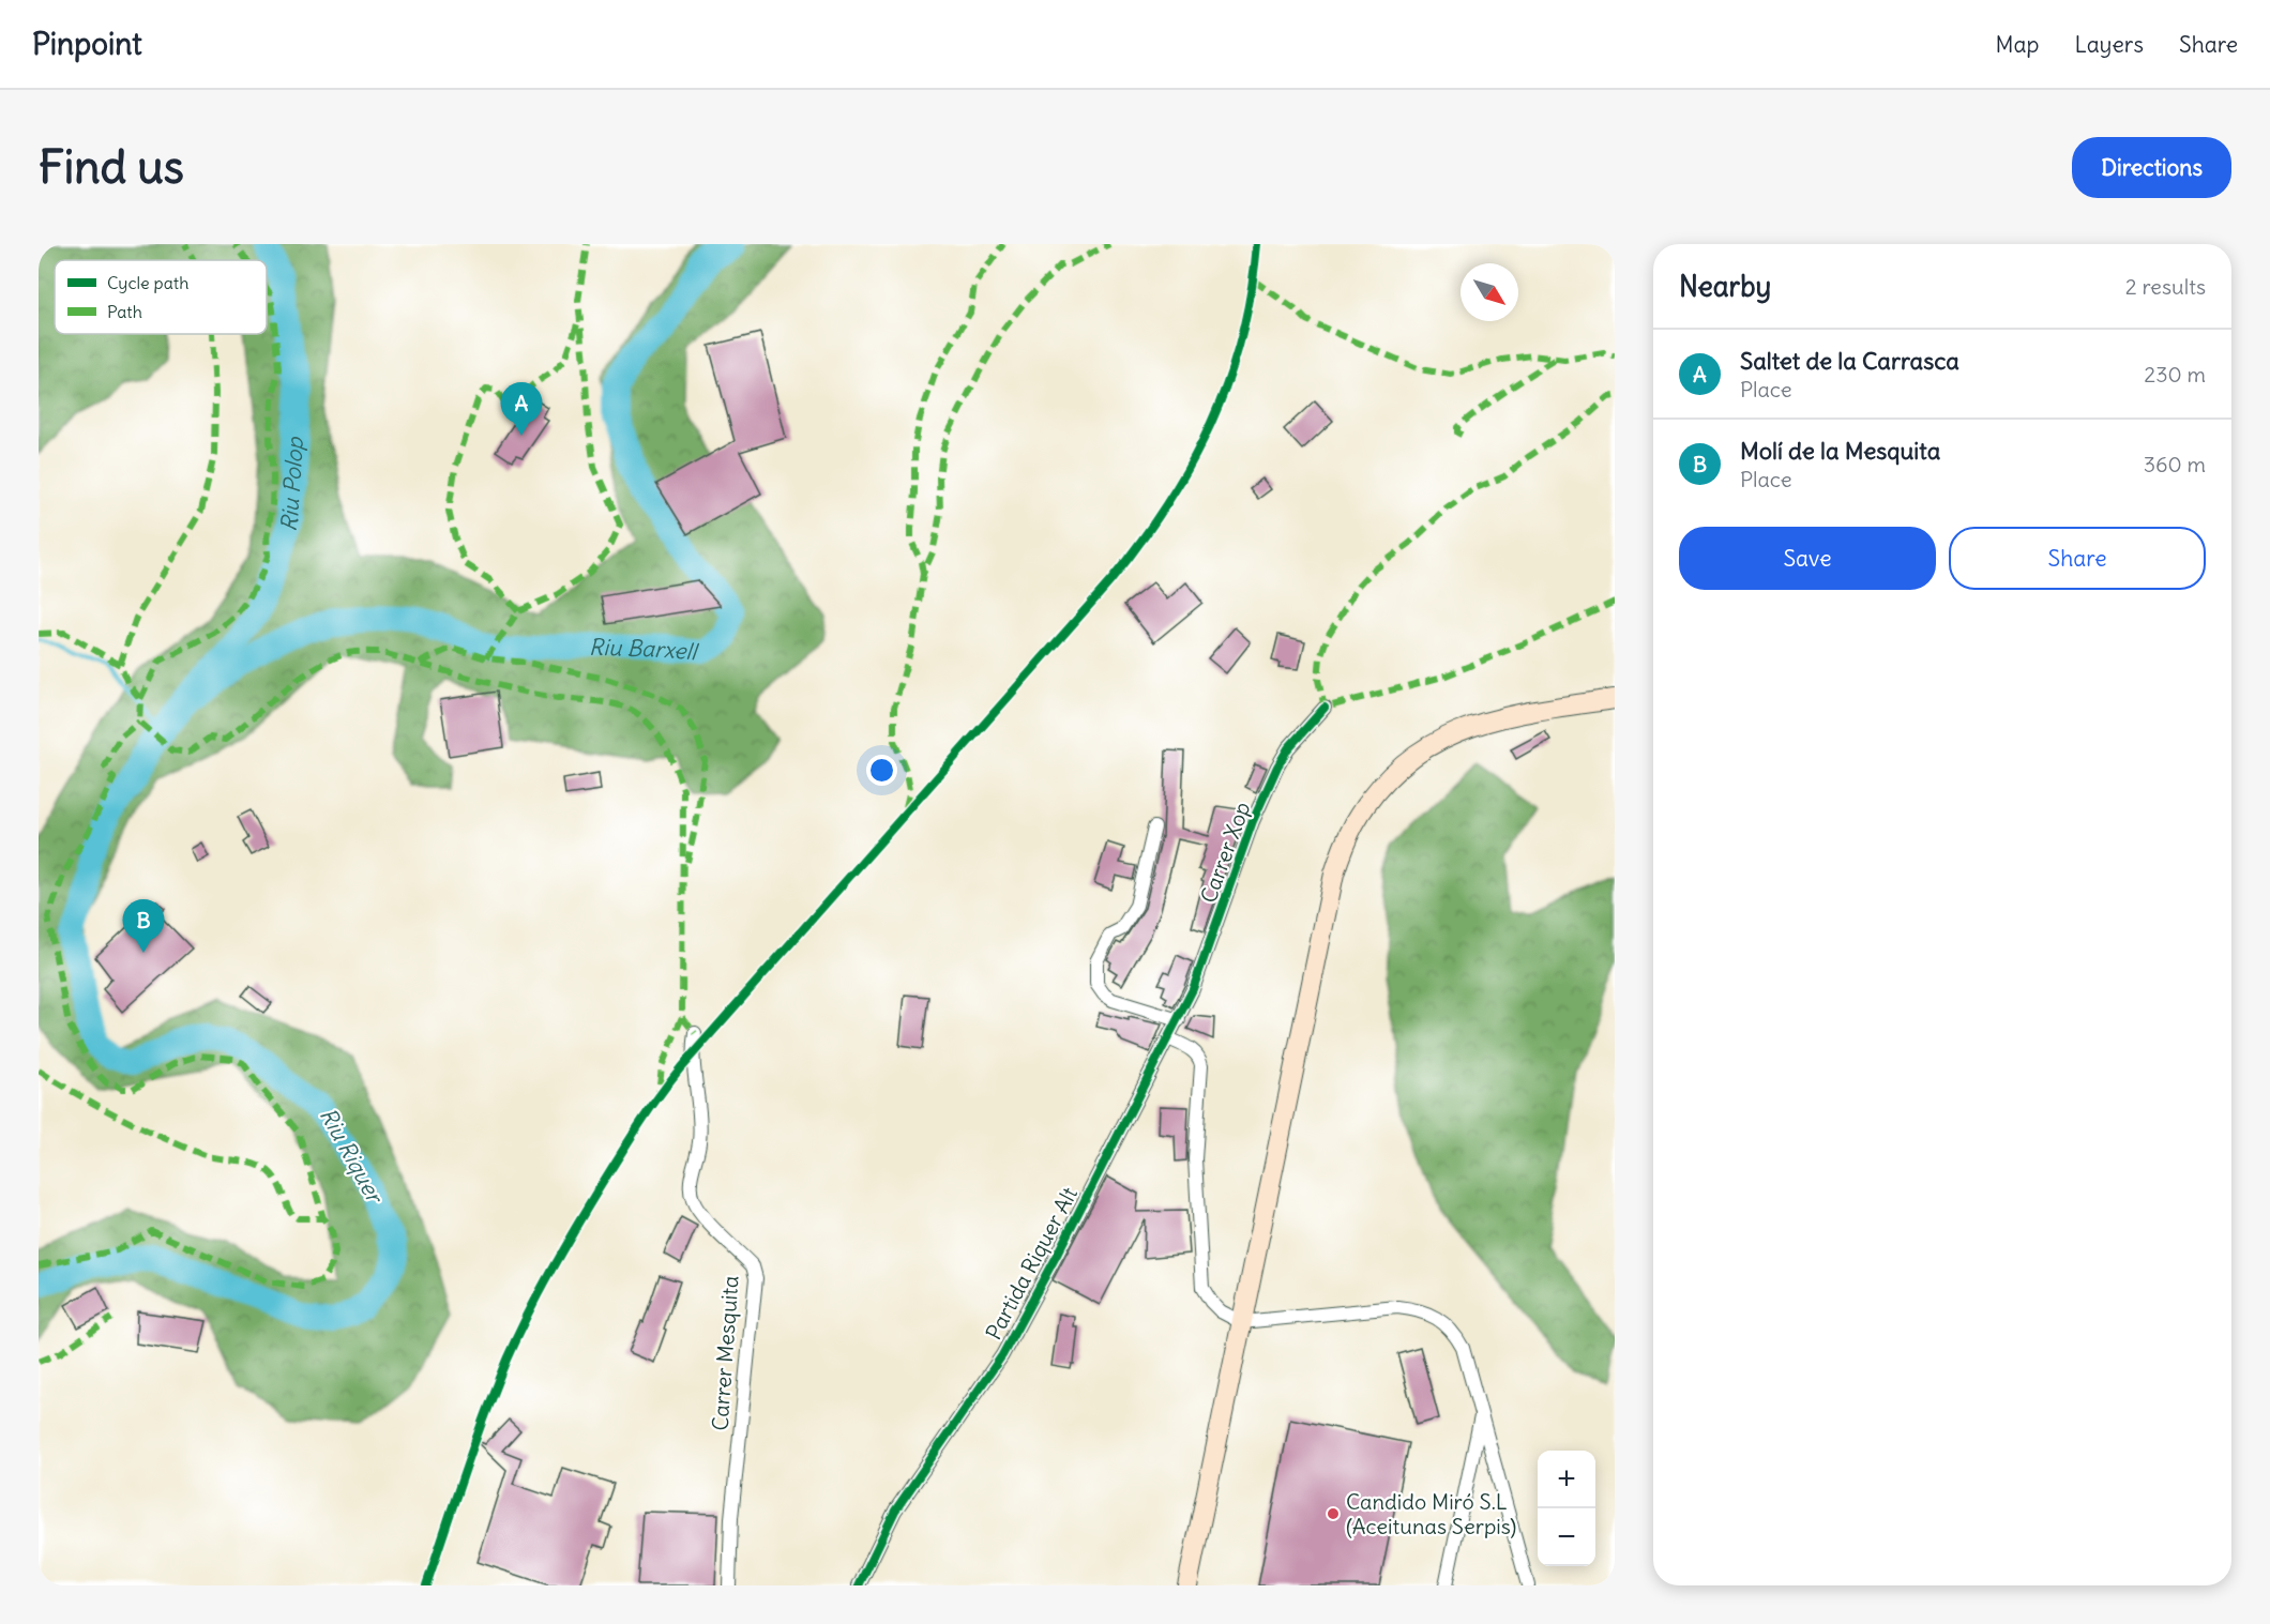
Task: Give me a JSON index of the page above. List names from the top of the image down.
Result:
{
  "streets": {
    "street": ["Carrer Xop", "Partida Riquer Alt", "Carrer Mesquita"]
  },
  "crossings": [
    ["Carrer Xop", "Partida Riquer Alt"]
  ],
  "water": ["Riu Polop", "Riu Barxell", "Riu Riquer"],
  "places": ["Candido Miró S.L (Aceitunas Serpis)"],
  "legend": ["Cycle path", "Path"],
  "north": "bottom right",
  "page": {
    "header": "Pinpoint",
    "nav": ["Map", "Layers", "Share"],
    "buttons": [
      "Directions",
      ["Save", "Share"]
    ],
    "title": "Find us",
    "heading": ["Nearby", "2 results"],
    "list": [
      {
        "mark": "A",
        "name": "Saltet de la Carrasca",
        "note": "Place",
        "value": "230 m"
      },
      {
        "mark": "B",
        "name": "Molí de la Mesquita",
        "note": "Place",
        "value": "360 m"
      }
    ],
    "pins": ["A", "B"],
    "map_buttons": ["+", "−"]
  }
}
